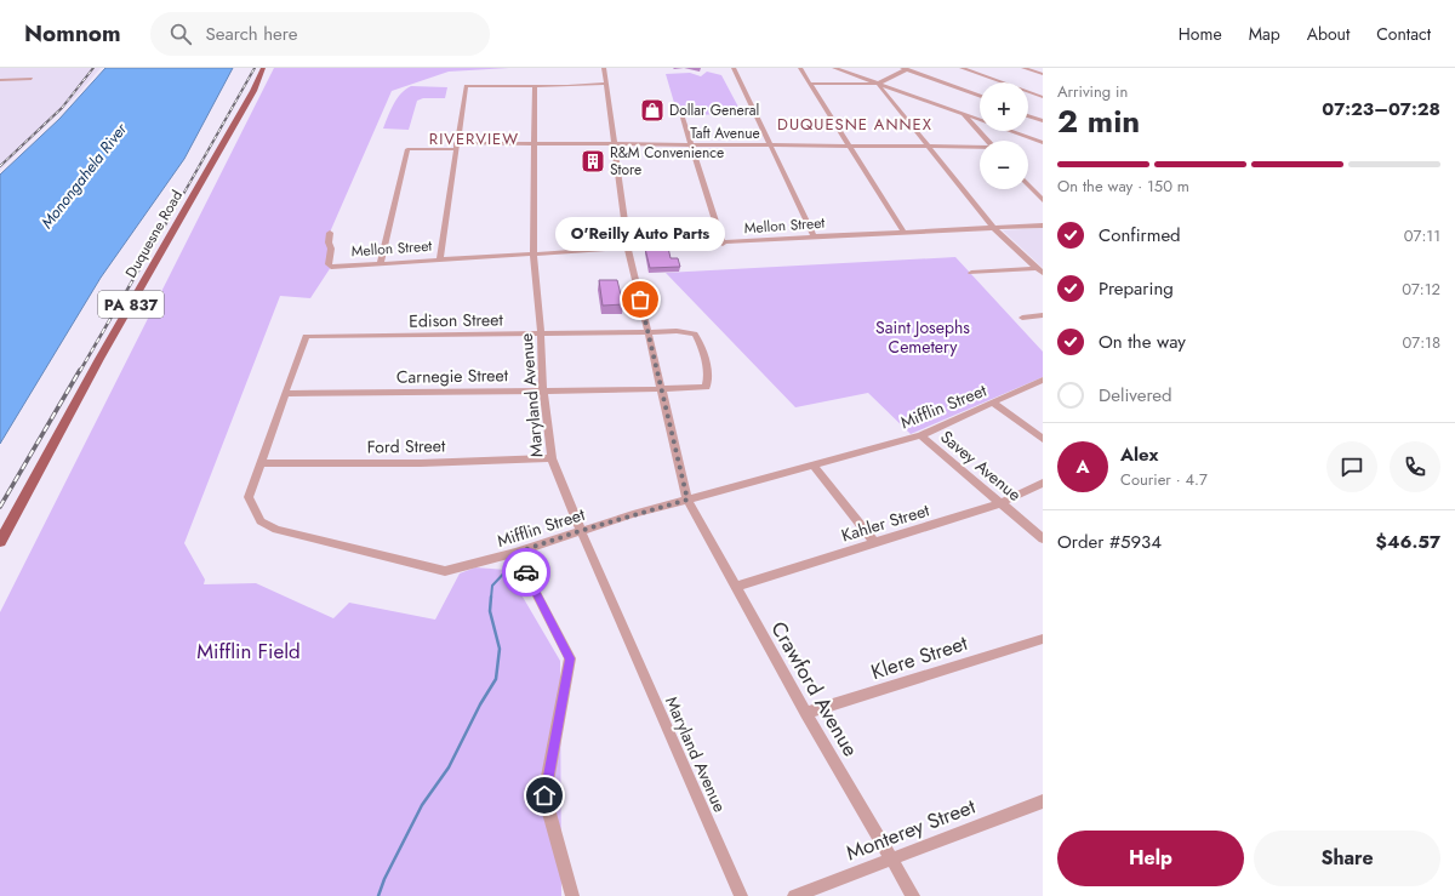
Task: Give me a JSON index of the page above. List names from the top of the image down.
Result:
{
  "streets": {
    "main road": ["Duquesne Road", "PA 837"],
    "street": [
      "Taft Avenue",
      "Mellon Street",
      "Edison Street",
      "Carnegie Street",
      "Maryland Avenue",
      "Mifflin Street",
      "Ford Street",
      "Savey Avenue",
      "Kahler Street",
      "Klere Street",
      "Crawford Avenue",
      "Monterey Street"
    ]
  },
  "crossings": [
    ["Taft Avenue", "Mellon Street"],
    ["Taft Avenue", "Maryland Avenue"],
    ["Taft Avenue", "Crawford Avenue"],
    ["Mellon Street", "Maryland Avenue"],
    ["Mellon Street", "Crawford Avenue"],
    ["Edison Street", "Carnegie Street"],
    ["Edison Street", "Maryland Avenue"],
    ["Edison Street", "Mifflin Street"],
    ["Edison Street", "Crawford Avenue"],
    ["Carnegie Street", "Maryland Avenue"],
    ["Carnegie Street", "Mifflin Street"],
    ["Carnegie Street", "Crawford Avenue"],
    ["Maryland Avenue", "Mifflin Street"],
    ["Maryland Avenue", "Ford Street"],
    ["Mifflin Street", "Ford Street"],
    ["Mifflin Street", "Savey Avenue"],
    ["Mifflin Street", "Crawford Avenue"],
    ["Savey Avenue", "Kahler Street"],
    ["Kahler Street", "Crawford Avenue"],
    ["Klere Street", "Crawford Avenue"],
    ["Crawford Avenue", "Monterey Street"]
  ],
  "districts": ["DUQUESNE ANNEX", "RIVERVIEW"],
  "water": ["Monongahela River"],
  "parks": ["Saint Josephs Cemetery", "Mifflin Field"],
  "places": {
    "shop": ["Dollar General"],
    "building": ["R&M Convenience Store"],
    "other": ["O'Reilly Auto Parts"]
  },
  "page": {
    "header": "Nomnom",
    "search": "Search here",
    "nav": [
      "Home",
      "Map",
      "About",
      "Contact"
    ],
    "heading": ["2 min", "Arriving in", "07:23–07:28"],
    "panel": [
      "Alex",
      "Courier · 4.7",
      "Order #5934",
      "$46.57"
    ],
    "map_buttons": ["+", "−"],
    "bar": "On the way · 150 m",
    "list": [
      ["Confirmed", "07:11"],
      ["Preparing", "07:12"],
      ["On the way", "07:18"],
      "Delivered"
    ],
    "bubble": "O'Reilly Auto Parts",
    "round": "A",
    "buttons": ["Help", "Share"]
  }
}
